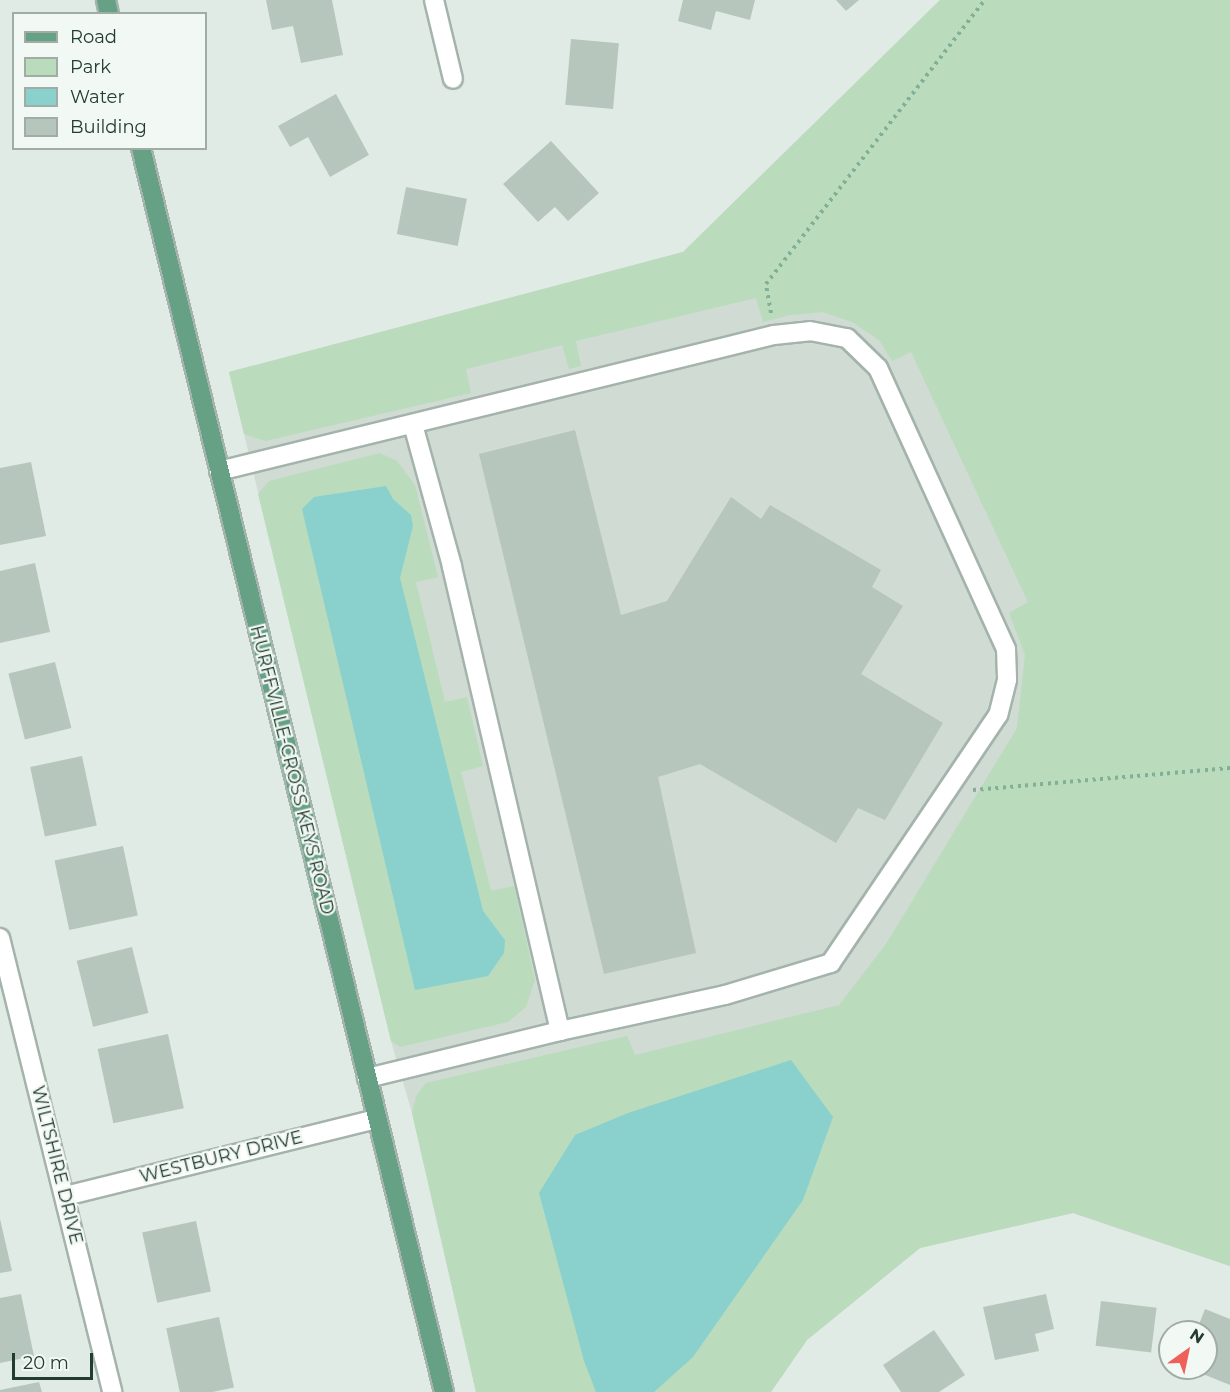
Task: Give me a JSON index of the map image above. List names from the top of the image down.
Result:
{
  "streets": {
    "main road": ["HURFFVILLE-CROSS KEYS ROAD"],
    "street": ["WESTBURY DRIVE", "WILTSHIRE DRIVE"]
  },
  "crossings": [
    ["HURFFVILLE-CROSS KEYS ROAD", "WESTBURY DRIVE"],
    ["WESTBURY DRIVE", "WILTSHIRE DRIVE"]
  ],
  "legend": [
    "Road",
    "Park",
    "Water",
    "Building"
  ],
  "scale_bar": "20 m",
  "north": "top right"
}
